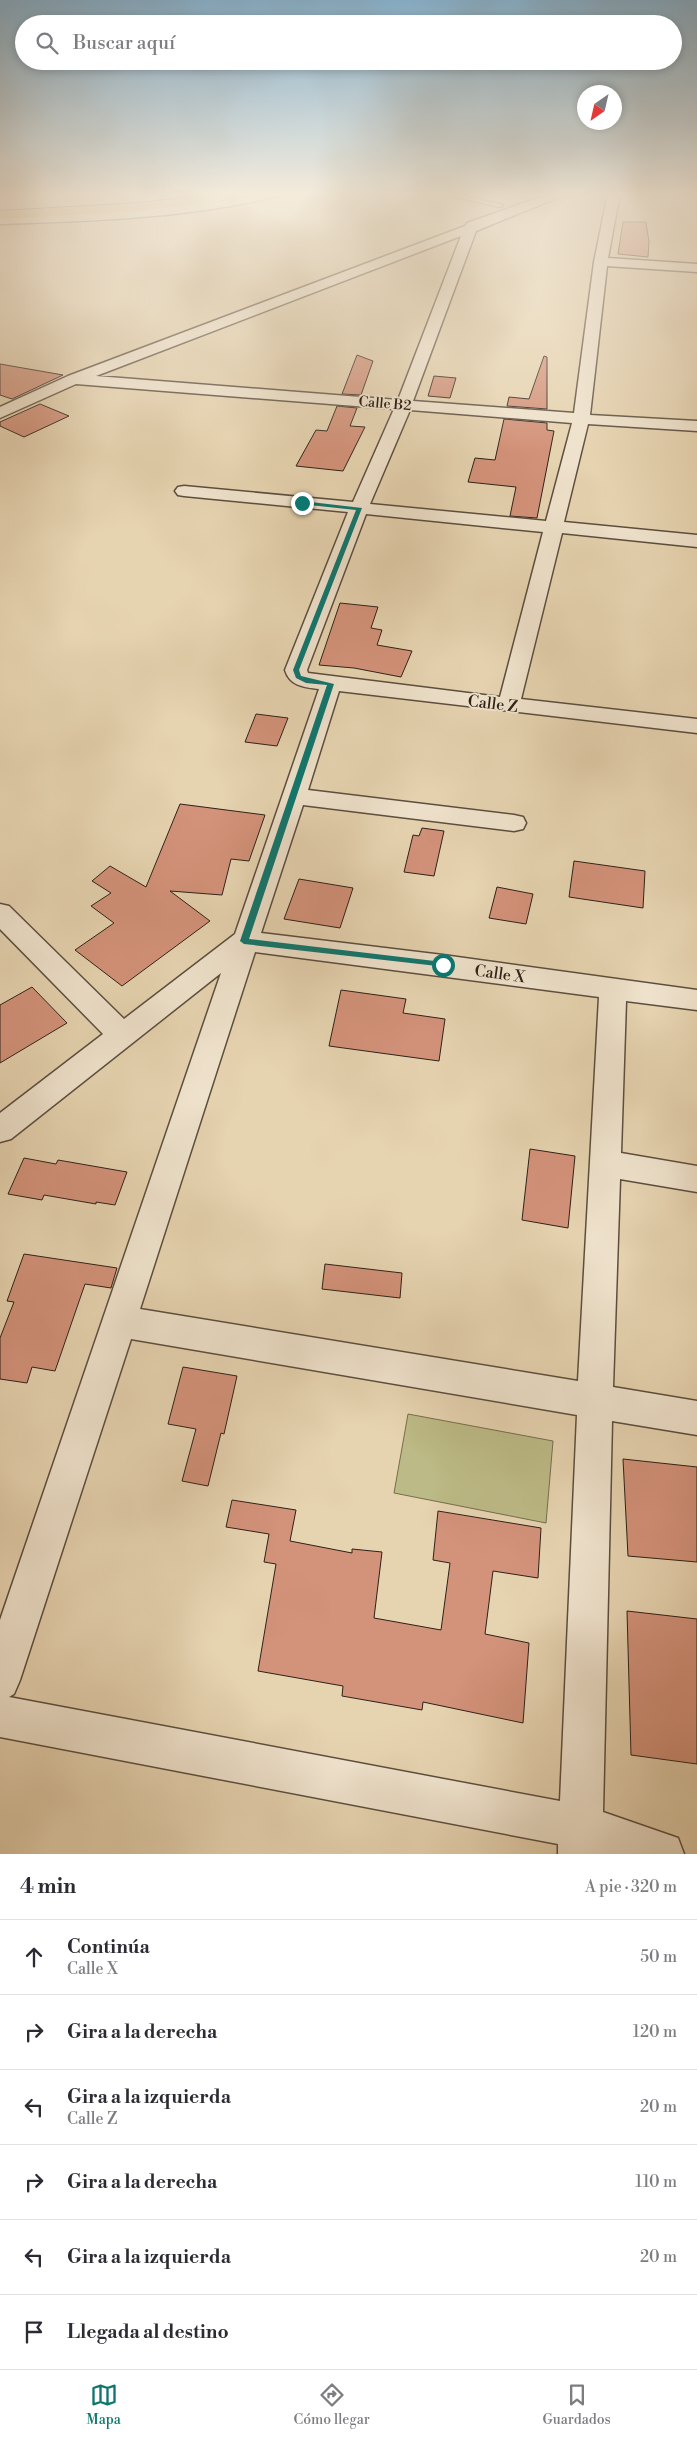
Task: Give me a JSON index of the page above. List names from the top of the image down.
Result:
{
  "streets": {
    "street": ["Calle B2", "Calle Z", "Calle X"]
  },
  "north": "bottom left",
  "page": {
    "search": "Buscar aquí",
    "heading": ["4 min", "A pie · 320 m"],
    "list": [
      ["Continúa", "Calle X", "50 m"],
      ["Gira a la derecha", "120 m"],
      ["Gira a la izquierda", "Calle Z", "20 m"],
      ["Gira a la derecha", "110 m"],
      ["Gira a la izquierda", "20 m"],
      "Llegada al destino"
    ],
    "nav": ["Mapa", "Cómo llegar", "Guardados"]
  }
}
